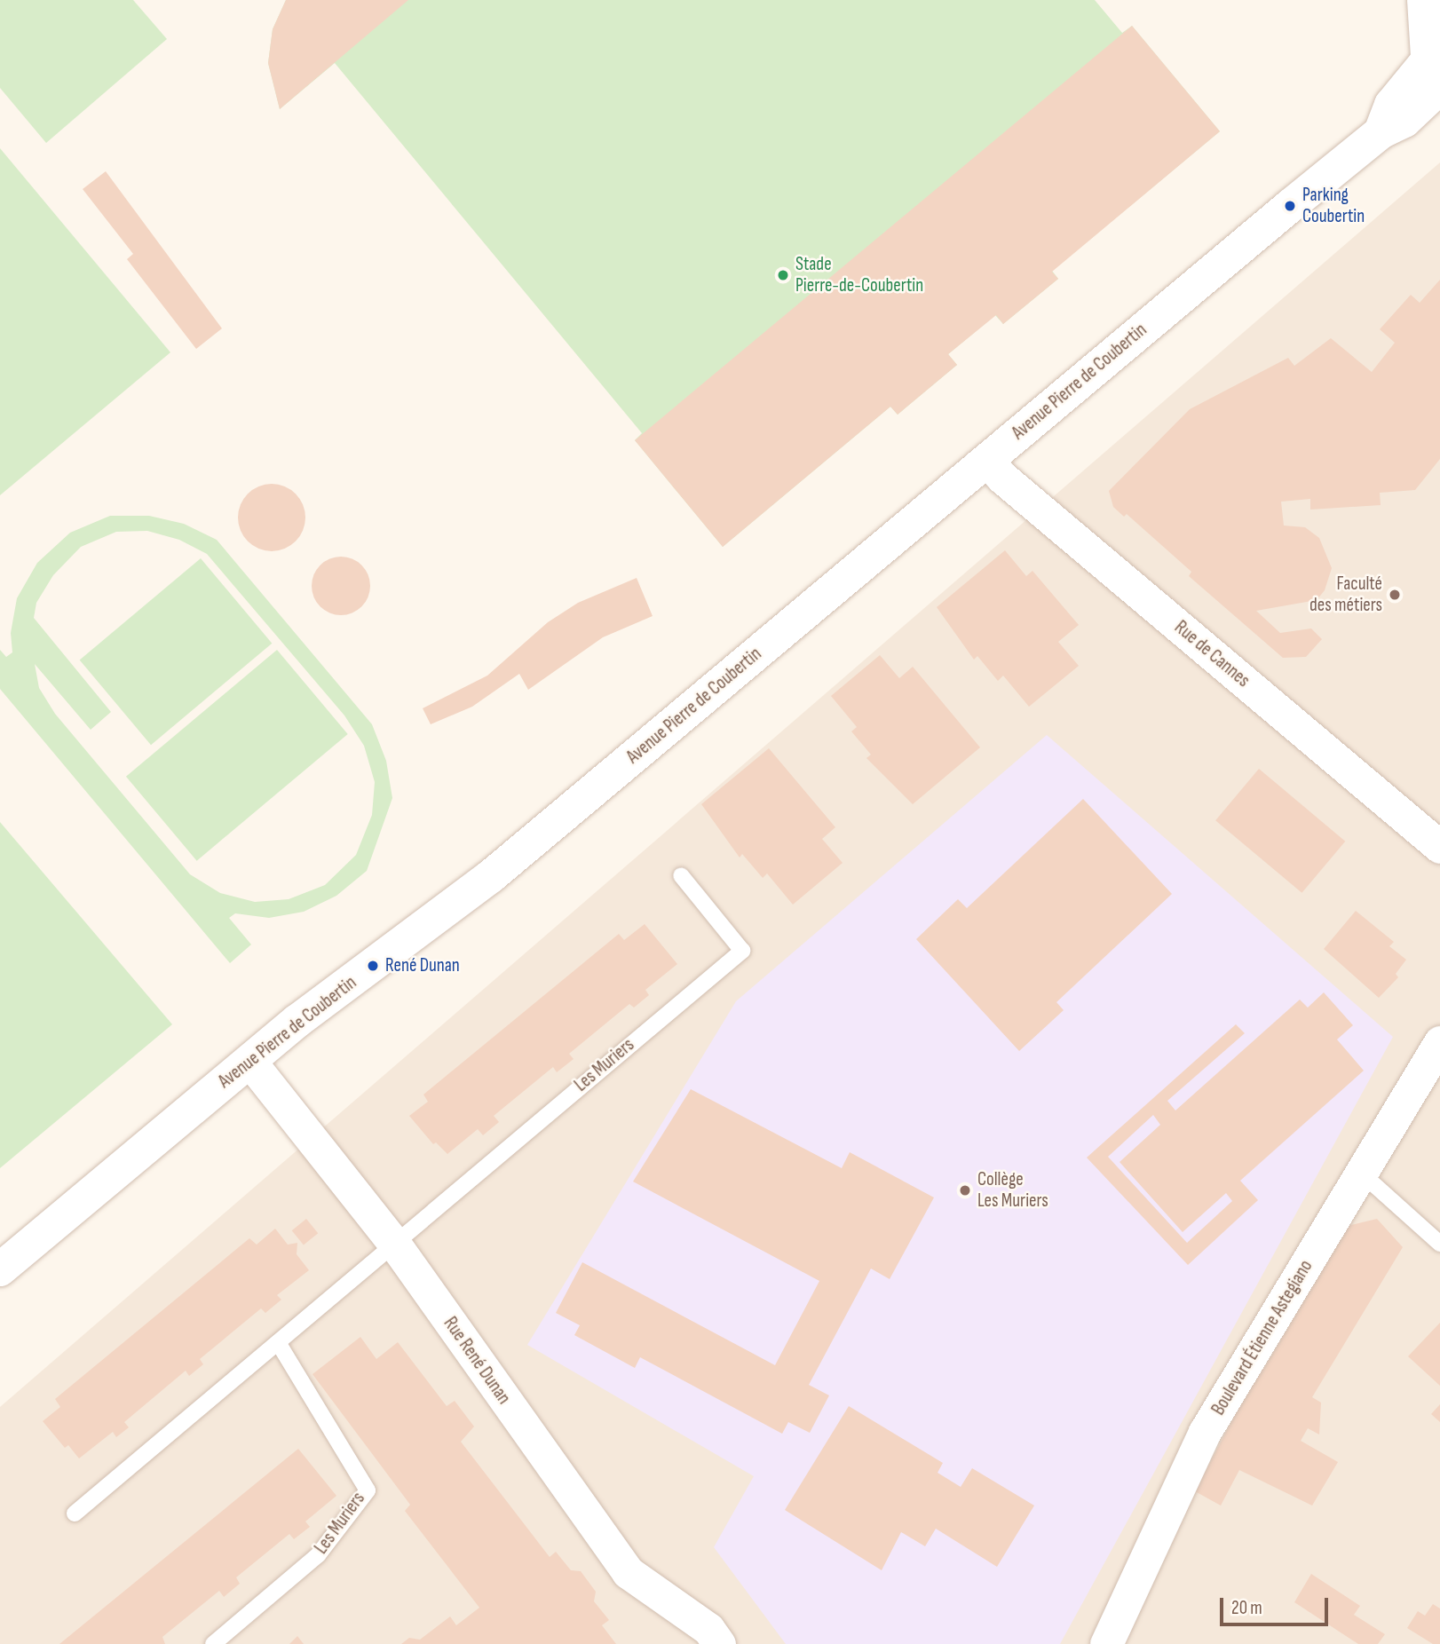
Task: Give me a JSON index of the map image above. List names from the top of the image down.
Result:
{
  "streets": {
    "main road": ["Avenue Pierre de Coubertin"],
    "street": ["Rue de Cannes", "Boulevard Étienne Astegiano", "Rue René Dunan"],
    "lane": ["Les Muriers"]
  },
  "crossings": [
    ["Avenue Pierre de Coubertin", "Rue de Cannes"],
    ["Avenue Pierre de Coubertin", "Rue René Dunan"],
    ["Les Muriers", "Rue René Dunan"]
  ],
  "places": [
    "Parking Coubertin",
    "Stade Pierre-de-Coubertin",
    "Faculté des métiers",
    "René Dunan",
    "Collège Les Muriers"
  ],
  "scale_bar": "20 m"
}
